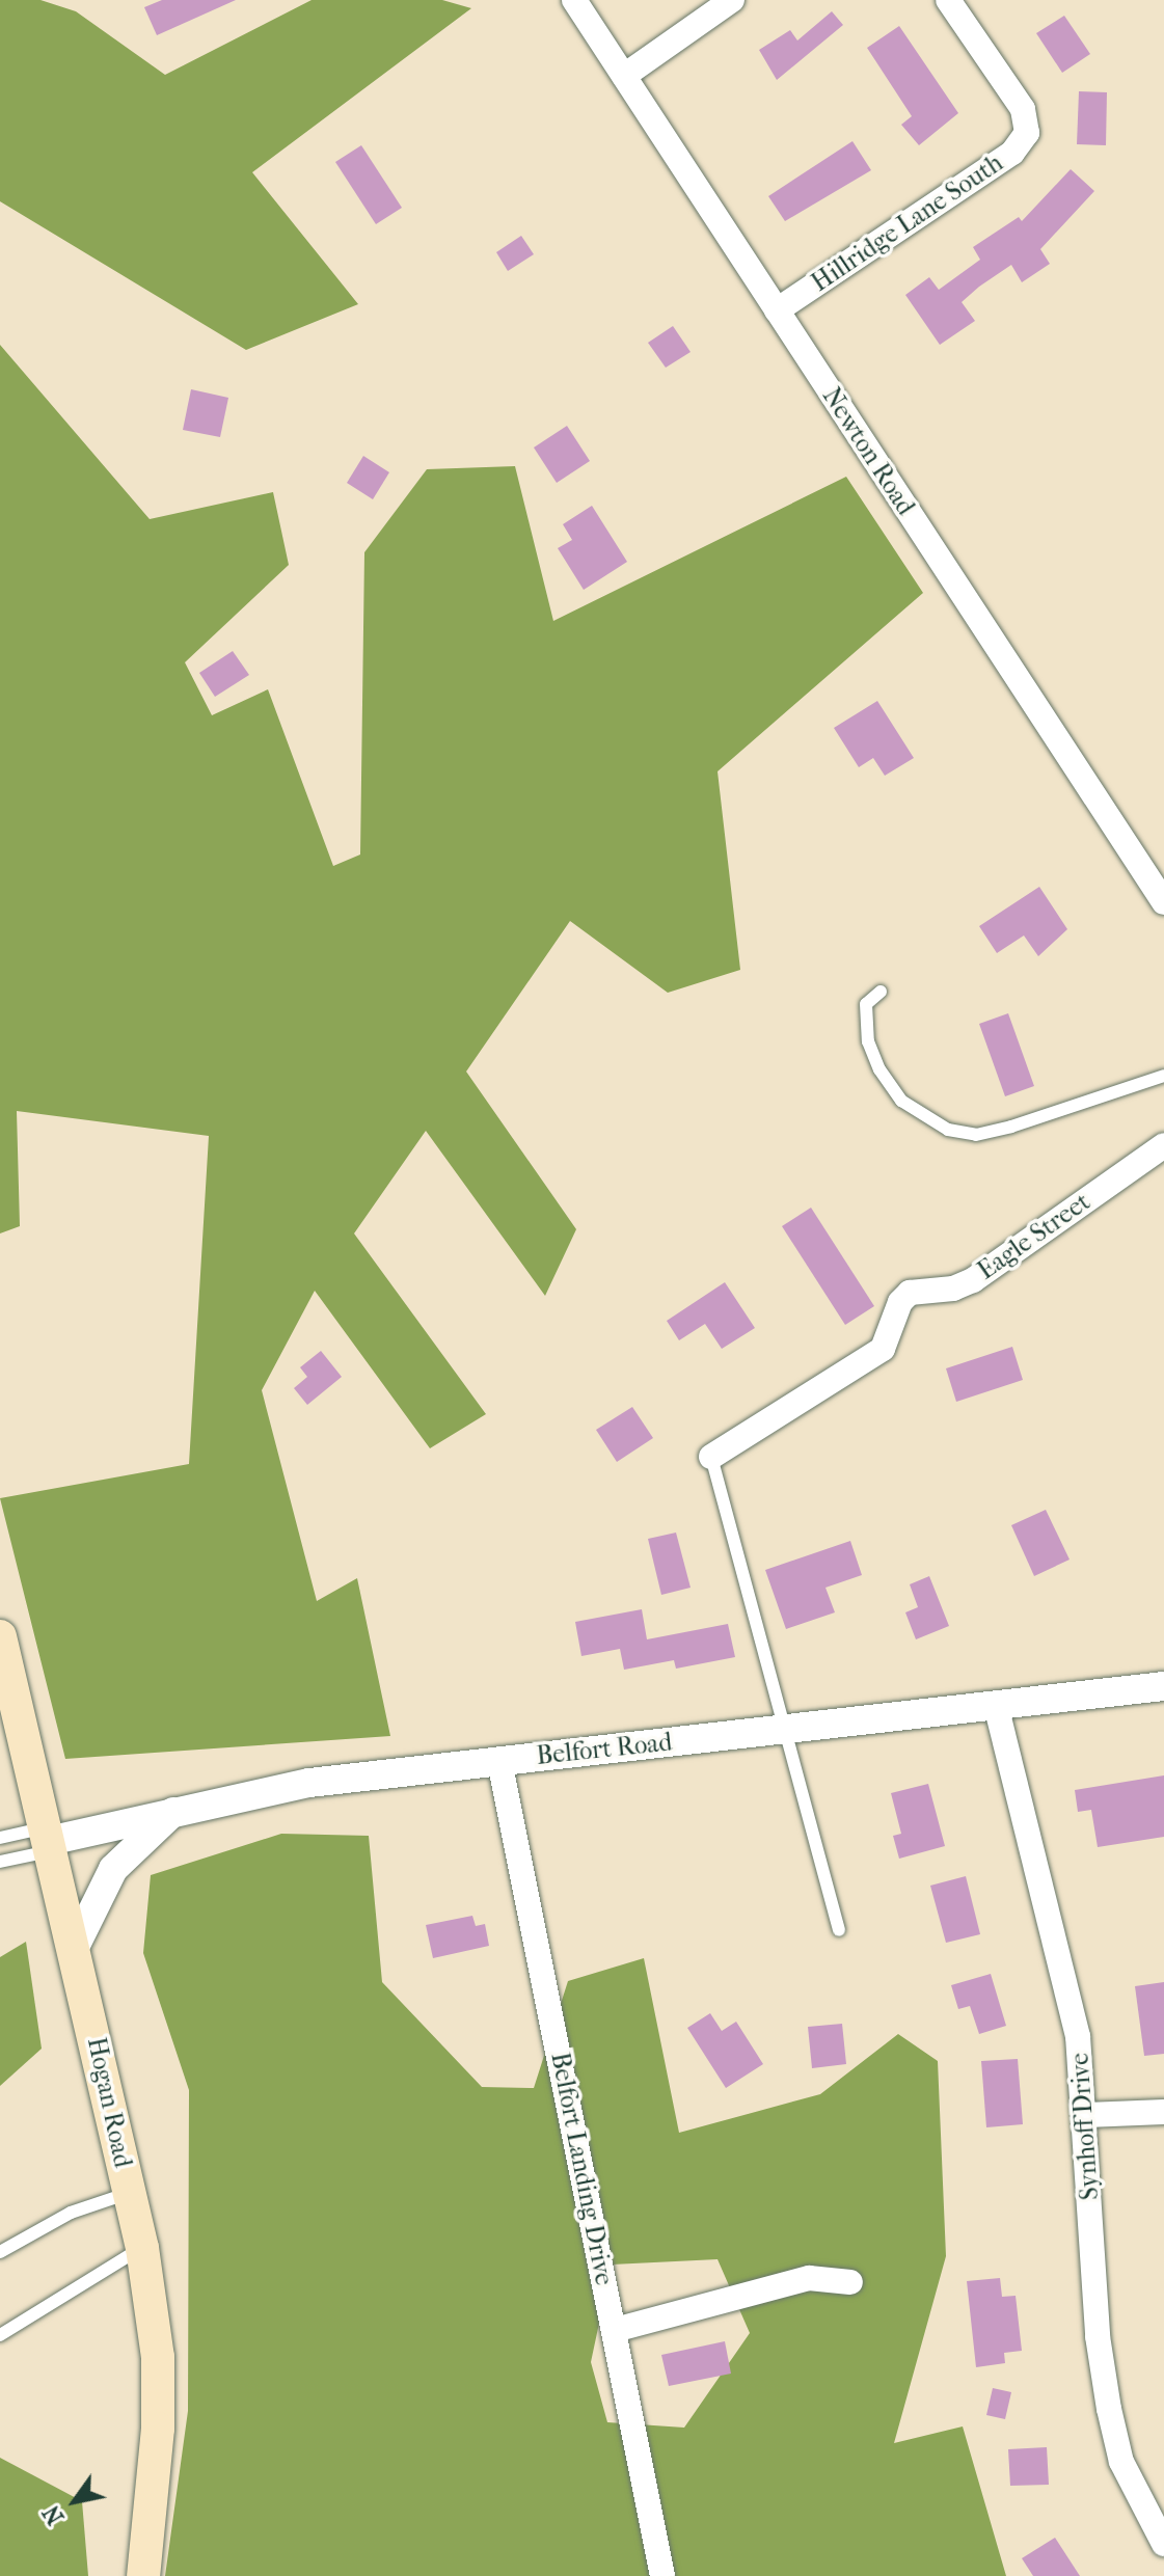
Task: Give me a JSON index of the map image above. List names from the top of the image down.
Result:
{
  "streets": {
    "main road": ["Hogan Road"],
    "street": [
      "Hillridge Lane South",
      "Newton Road",
      "Eagle Street",
      "Belfort Road",
      "Synhoff Drive",
      "Belfort Landing Drive"
    ]
  },
  "crossings": [
    ["Hillridge Lane South", "Newton Road"],
    ["Belfort Road", "Hogan Road"],
    ["Belfort Road", "Synhoff Drive"],
    ["Belfort Road", "Belfort Landing Drive"]
  ],
  "north": "bottom left"
}
